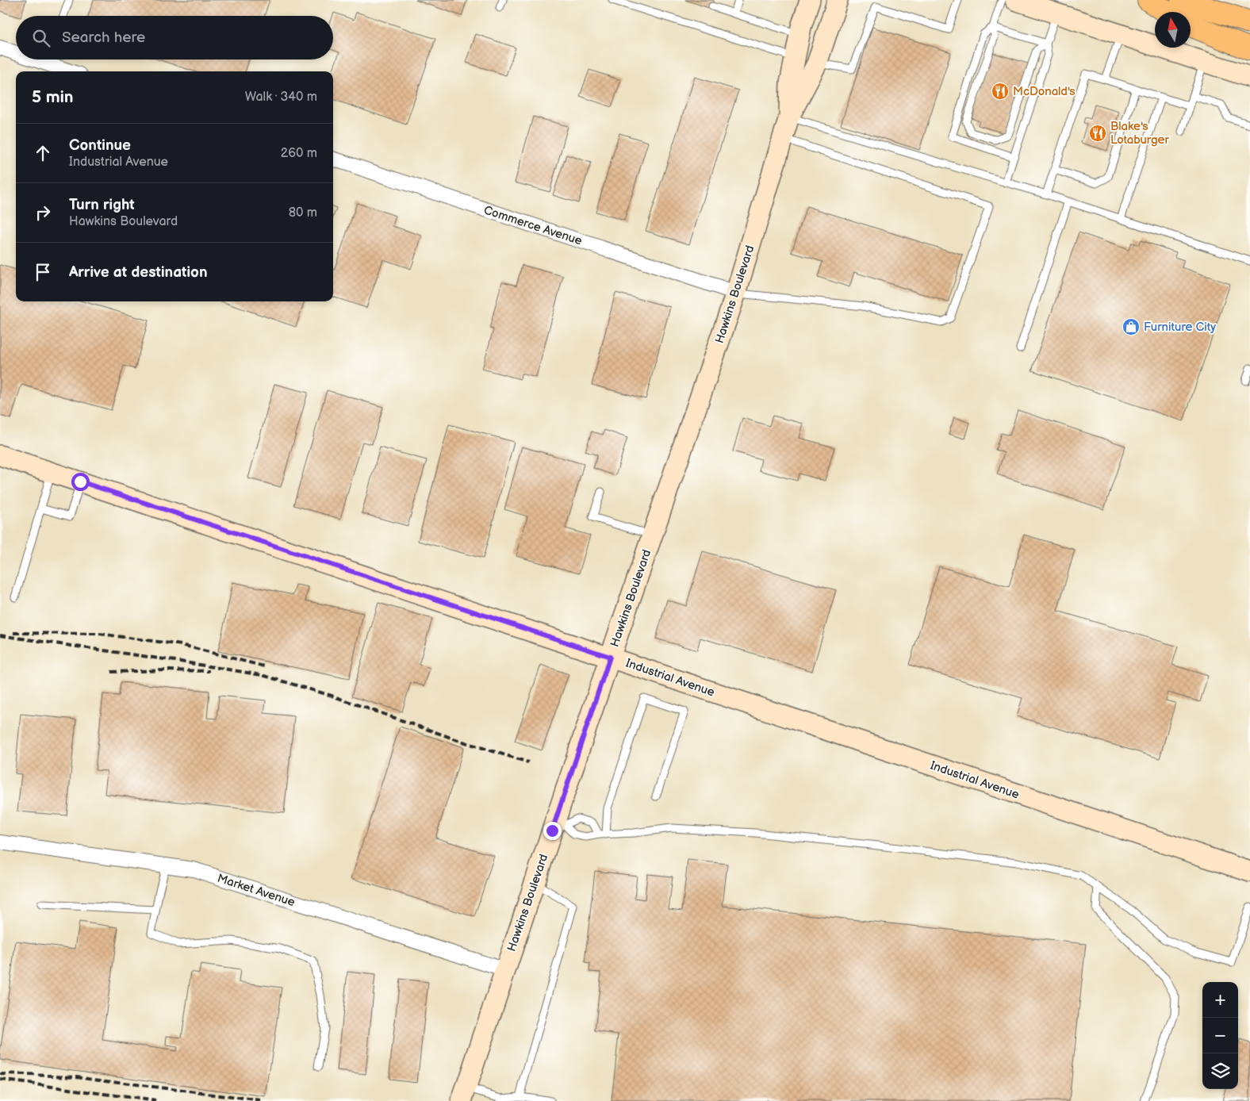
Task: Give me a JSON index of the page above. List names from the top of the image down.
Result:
{
  "streets": {
    "main road": ["Hawkins Boulevard", "Industrial Avenue"],
    "street": ["Commerce Avenue", "Market Avenue"]
  },
  "crossings": [
    ["Commerce Avenue", "Hawkins Boulevard"],
    ["Hawkins Boulevard", "Industrial Avenue"],
    ["Hawkins Boulevard", "Market Avenue"]
  ],
  "places": {
    "restaurant": ["McDonald's", "Blake's Lotaburger"],
    "shop": ["Furniture City"]
  },
  "north": "top",
  "page": {
    "search": "Search here",
    "heading": ["5 min", "Walk · 340 m"],
    "list": [
      ["Continue", "Industrial Avenue", "260 m"],
      ["Turn right", "Hawkins Boulevard", "80 m"],
      "Arrive at destination"
    ],
    "map_buttons": ["+", "−"]
  }
}
